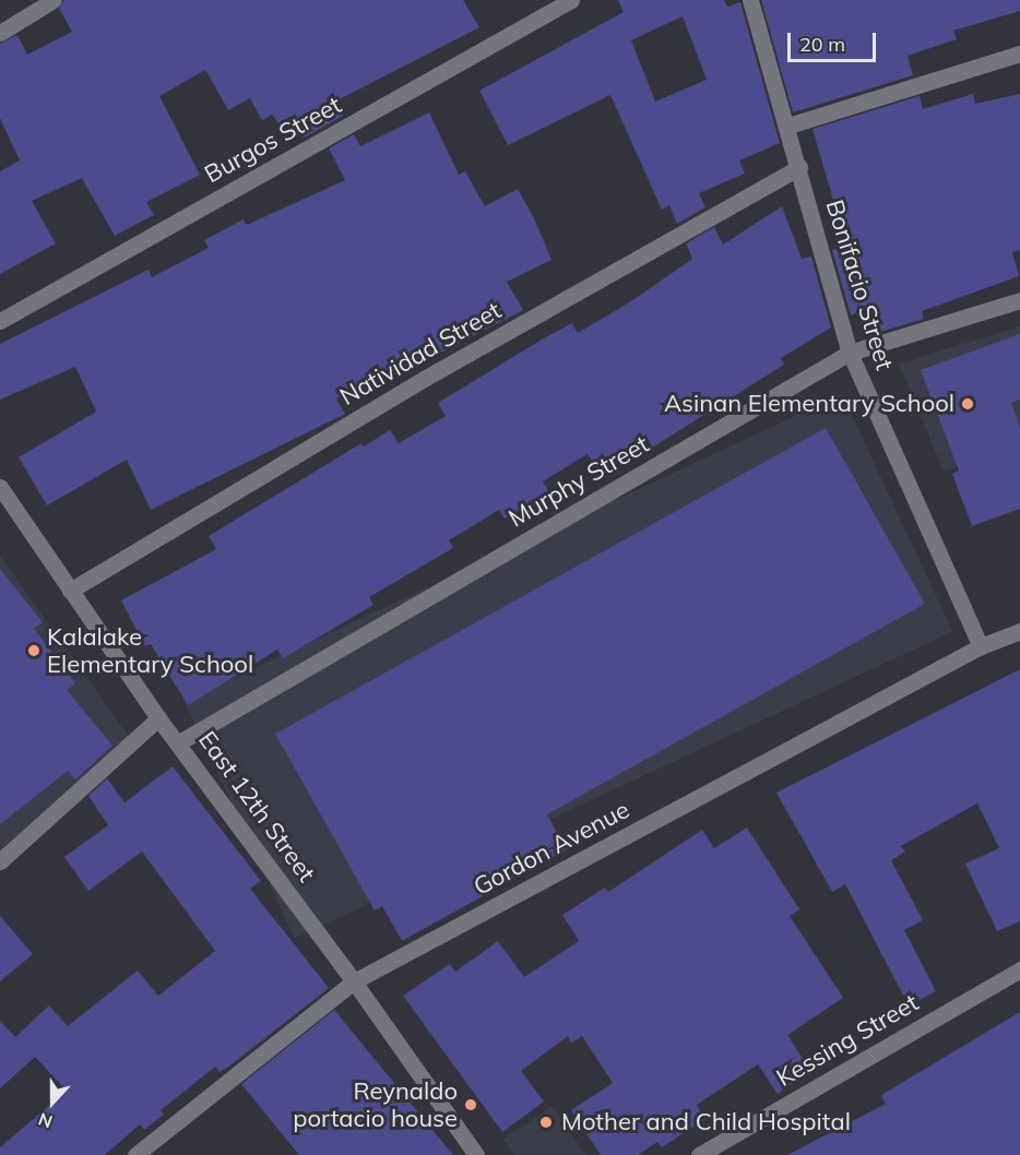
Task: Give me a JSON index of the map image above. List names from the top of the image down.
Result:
{
  "streets": {
    "street": [
      "Burgos Street",
      "Bonifacio Street",
      "Natividad Street",
      "Murphy Street",
      "East 12th Street",
      "Gordon Avenue",
      "Kessing Street"
    ]
  },
  "crossings": [
    ["Bonifacio Street", "Natividad Street"],
    ["Bonifacio Street", "Murphy Street"],
    ["Bonifacio Street", "Gordon Avenue"],
    ["Natividad Street", "East 12th Street"],
    ["Murphy Street", "East 12th Street"],
    ["East 12th Street", "Gordon Avenue"]
  ],
  "places": [
    "Asinan Elementary School",
    "Kalalake Elementary School",
    "Reynaldo portacio house",
    "Mother and Child Hospital"
  ],
  "scale_bar": "20 m",
  "north": "bottom"
}
